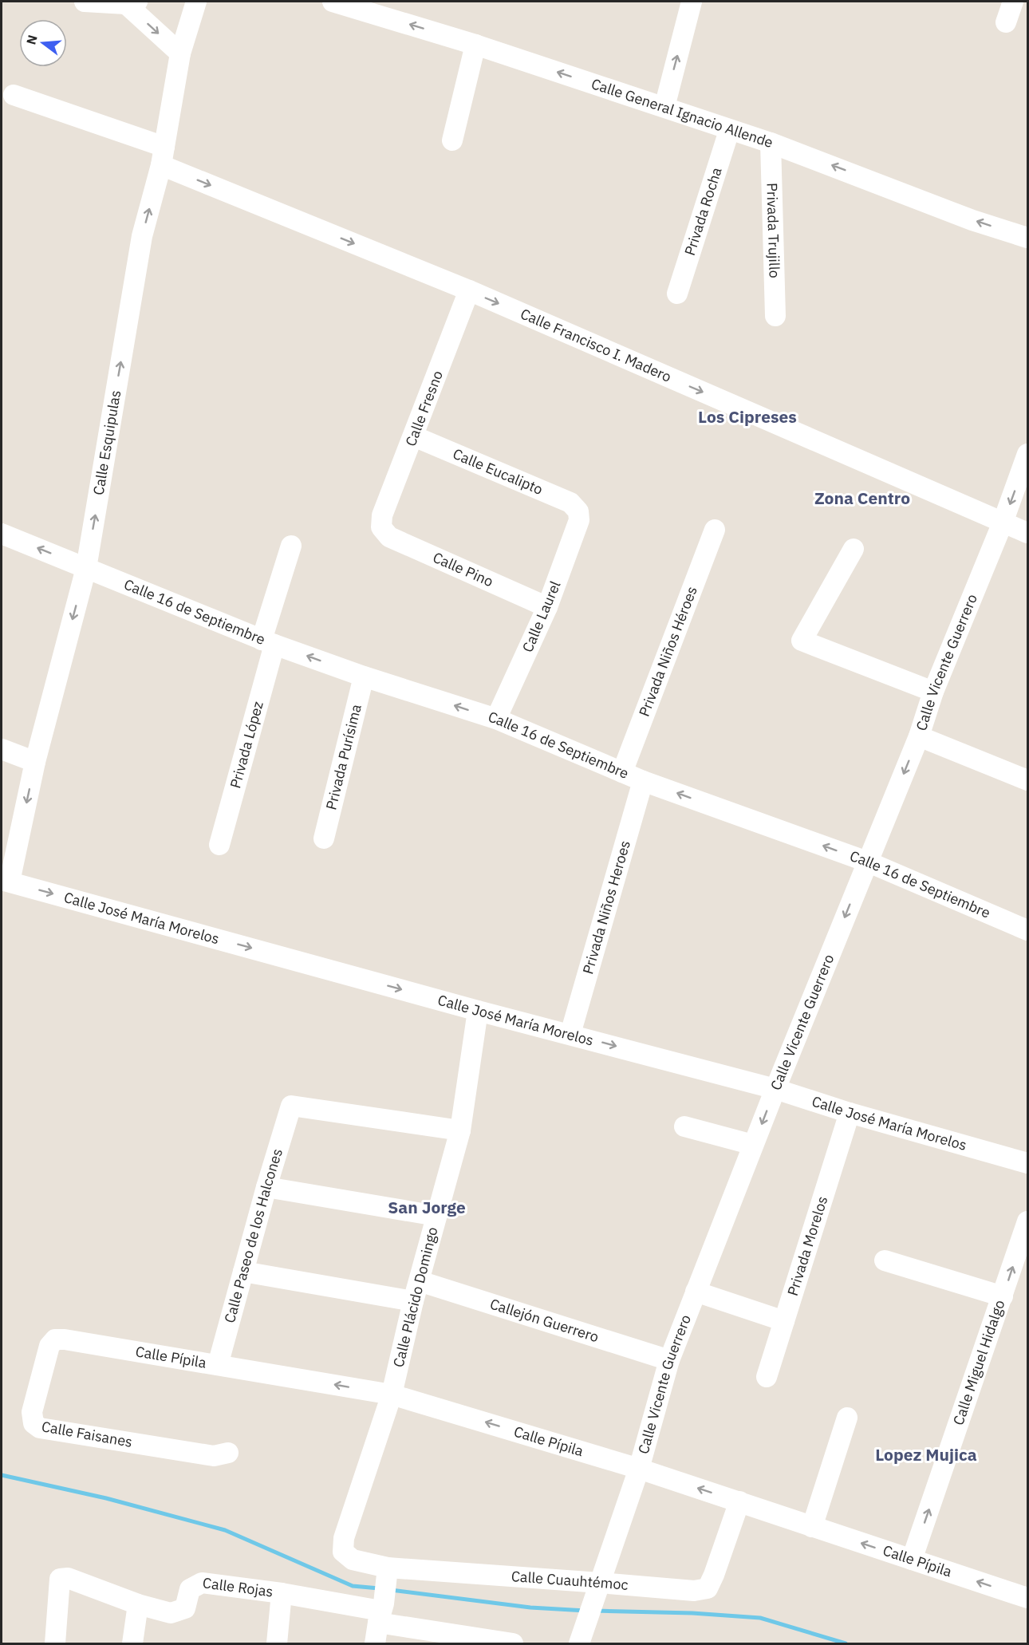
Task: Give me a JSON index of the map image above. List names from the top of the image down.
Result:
{
  "streets": {
    "street": [
      "Calle General Ignacio Allende",
      "Privada Rocha",
      "Privada Trujillo",
      "Calle Francisco I. Madero",
      "Calle Fresno",
      "Calle Esquipulas",
      "Calle Eucalipto",
      "Calle Pino",
      "Calle 16 de Septiembre",
      "Calle Laurel",
      "Privada Niños Héroes",
      "Calle Vicente Guerrero",
      "Privada López",
      "Privada Purísima",
      "Privada Niños Heroes",
      "Calle José María Morelos",
      "Calle Paseo de los Halcones",
      "Privada Morelos",
      "Calle Plácido Domingo",
      "Callejón Guerrero",
      "Calle Pípila",
      "Calle Miguel Hidalgo",
      "Calle Faisanes",
      "Calle Cuauhtémoc",
      "Calle Rojas"
    ]
  },
  "crossings": [
    ["Calle General Ignacio Allende", "Privada Rocha"],
    ["Calle General Ignacio Allende", "Privada Trujillo"],
    ["Calle Francisco I. Madero", "Calle Fresno"],
    ["Calle Francisco I. Madero", "Calle Esquipulas"],
    ["Calle Francisco I. Madero", "Calle Vicente Guerrero"],
    ["Calle Fresno", "Calle Eucalipto"],
    ["Calle Fresno", "Calle Pino"],
    ["Calle Esquipulas", "Calle 16 de Septiembre"],
    ["Calle Esquipulas", "Calle José María Morelos"],
    ["Calle Eucalipto", "Calle Laurel"],
    ["Calle Pino", "Calle Laurel"],
    ["Calle 16 de Septiembre", "Calle Laurel"],
    ["Calle 16 de Septiembre", "Privada Niños Héroes"],
    ["Calle 16 de Septiembre", "Calle Vicente Guerrero"],
    ["Calle 16 de Septiembre", "Privada López"],
    ["Calle 16 de Septiembre", "Privada Purísima"],
    ["Calle 16 de Septiembre", "Privada Niños Heroes"],
    ["Calle Vicente Guerrero", "Calle José María Morelos"],
    ["Calle Vicente Guerrero", "Callejón Guerrero"],
    ["Calle Vicente Guerrero", "Calle Pípila"],
    ["Calle Vicente Guerrero", "Calle Cuauhtémoc"],
    ["Privada Niños Heroes", "Calle José María Morelos"],
    ["Calle José María Morelos", "Privada Morelos"],
    ["Calle José María Morelos", "Calle Plácido Domingo"],
    ["Calle Paseo de los Halcones", "Calle Plácido Domingo"],
    ["Calle Paseo de los Halcones", "Calle Pípila"],
    ["Calle Plácido Domingo", "Callejón Guerrero"],
    ["Calle Plácido Domingo", "Calle Pípila"],
    ["Calle Plácido Domingo", "Calle Cuauhtémoc"],
    ["Calle Pípila", "Calle Miguel Hidalgo"],
    ["Calle Pípila", "Calle Faisanes"],
    ["Calle Pípila", "Calle Cuauhtémoc"],
    ["Calle Cuauhtémoc", "Calle Rojas"]
  ],
  "one_way": [
    "Calle General Ignacio Allende",
    "Calle Francisco I. Madero",
    "Calle 16 de Septiembre",
    "Calle Vicente Guerrero",
    "Calle José María Morelos",
    "Calle Pípila"
  ],
  "districts": [
    "Los Cipreses",
    "Zona Centro",
    "San Jorge",
    "Lopez Mujica"
  ],
  "north": "left"
}
